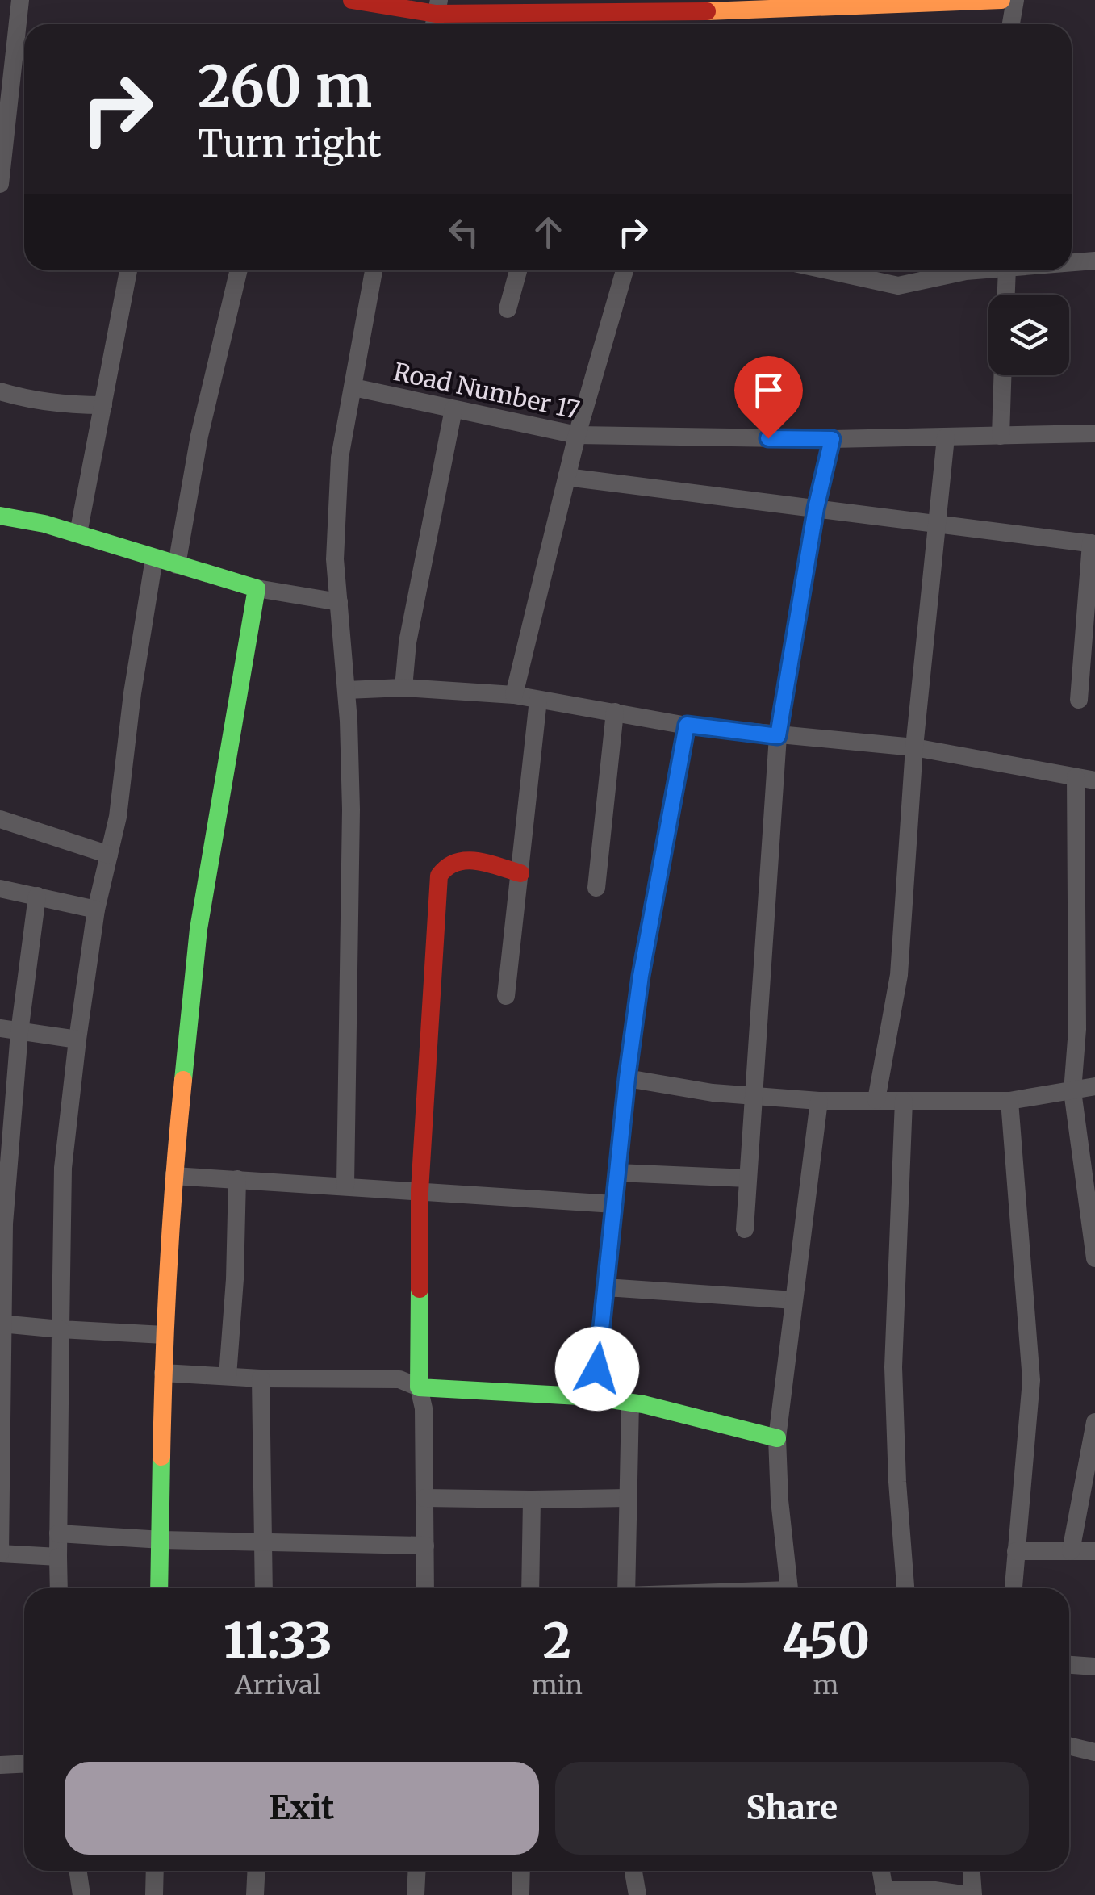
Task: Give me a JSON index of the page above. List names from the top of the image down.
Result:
{
  "streets": {
    "street": ["Road Number 17"]
  },
  "page": {
    "turn": ["260 m", "Turn right"],
    "eta": [
      "11:33",
      "Arrival",
      "2",
      "min",
      "450",
      "m"
    ],
    "buttons": ["Exit", "Share"]
  }
}
